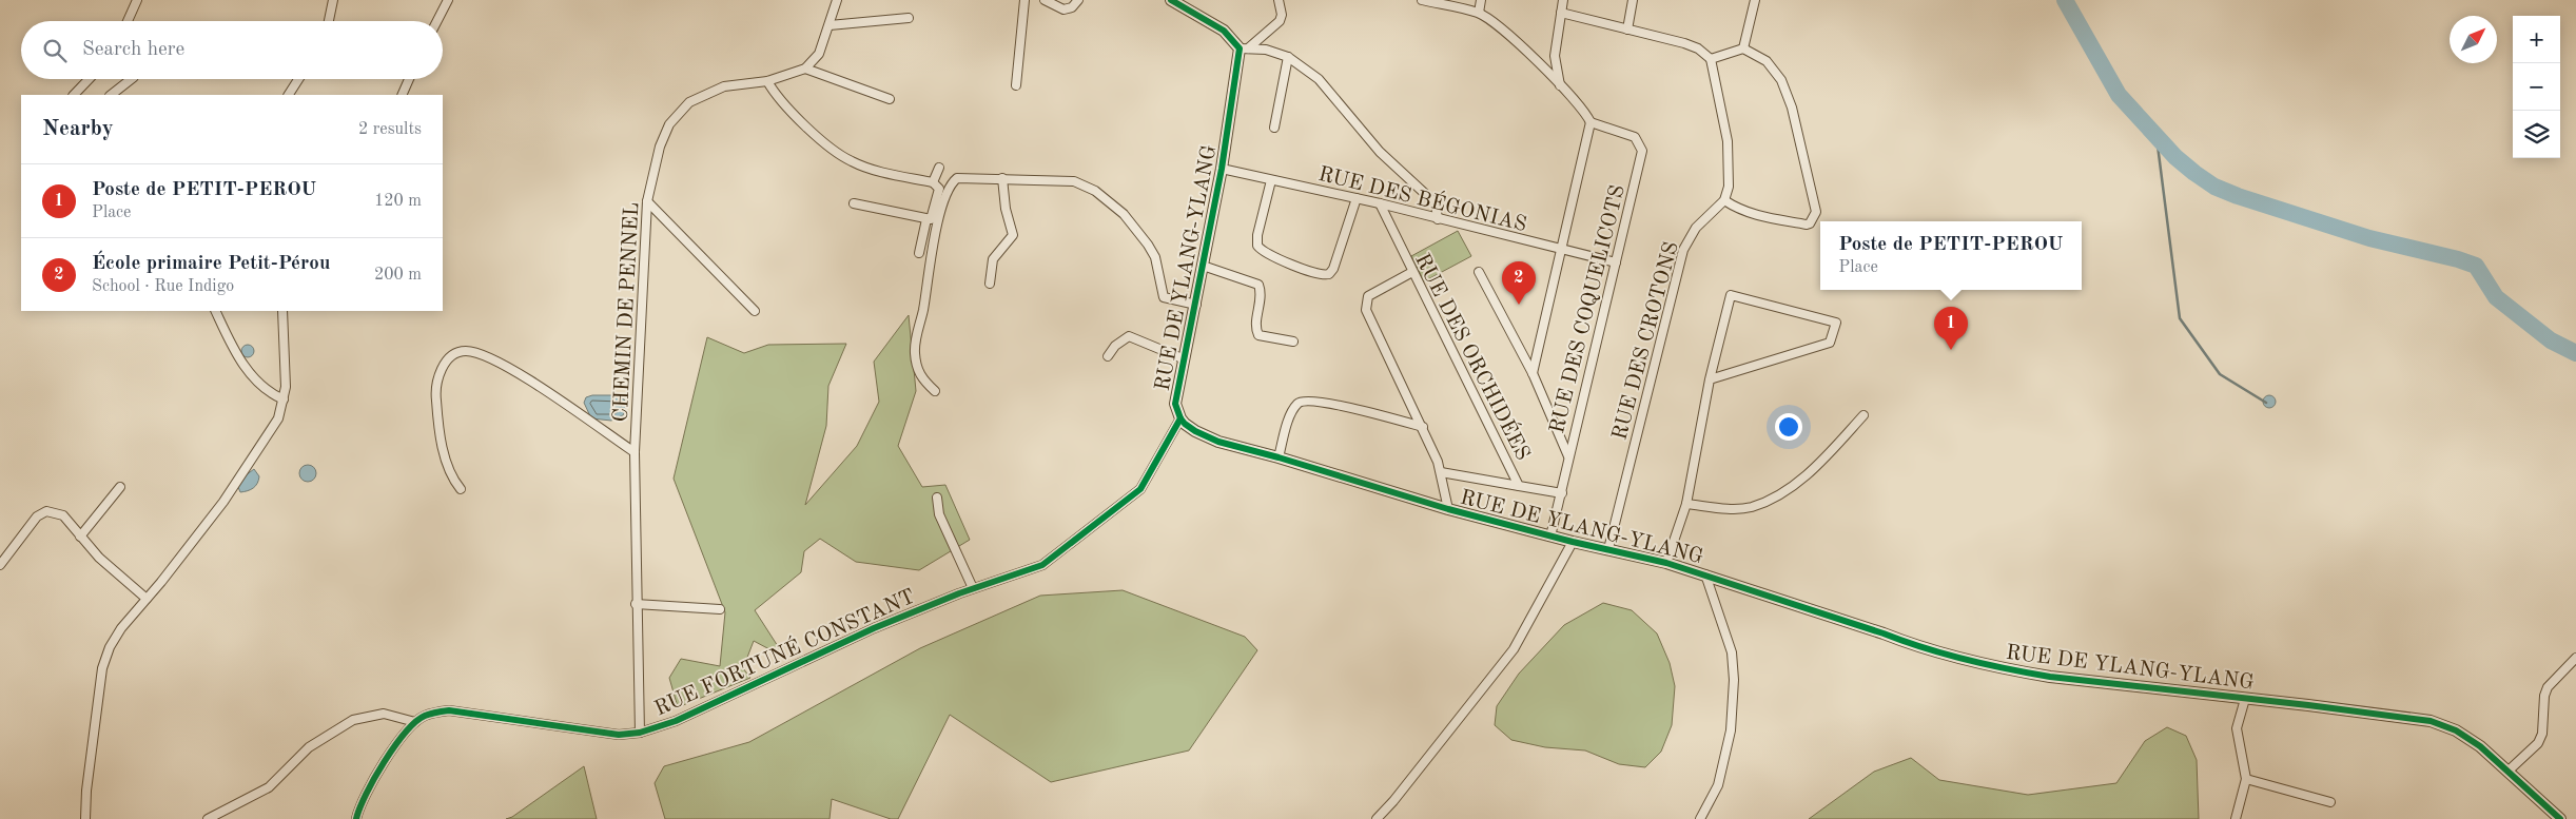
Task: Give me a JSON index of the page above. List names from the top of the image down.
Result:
{
  "streets": {
    "street": [
      "RUE DES BÉGONIAS",
      "RUE DE YLANG-YLANG",
      "RUE DES COQUELICOTS",
      "CHEMIN DE PENNEL",
      "RUE DES CROTONS",
      "RUE DES ORCHIDÉES",
      "RUE FORTUNÉ CONSTANT"
    ]
  },
  "crossings": [
    ["RUE DES BÉGONIAS", "RUE DE YLANG-YLANG"],
    ["RUE DES BÉGONIAS", "RUE DES COQUELICOTS"],
    ["RUE DES BÉGONIAS", "RUE DES ORCHIDÉES"],
    ["RUE DE YLANG-YLANG", "RUE DES COQUELICOTS"],
    ["RUE DE YLANG-YLANG", "RUE DES CROTONS"],
    ["RUE DE YLANG-YLANG", "RUE FORTUNÉ CONSTANT"],
    ["RUE DES COQUELICOTS", "RUE DES ORCHIDÉES"],
    ["CHEMIN DE PENNEL", "RUE FORTUNÉ CONSTANT"]
  ],
  "north": "top right",
  "page": {
    "map_buttons": ["+", "−"],
    "search": "Search here",
    "heading": ["Nearby", "2 results"],
    "list": [
      {
        "mark": "1",
        "name": "Poste de PETIT-PEROU",
        "note": "Place",
        "value": "120 m"
      },
      {
        "mark": "2",
        "name": "École primaire Petit-Pérou",
        "note": "School · Rue Indigo",
        "value": "200 m"
      }
    ],
    "popup": ["Poste de PETIT-PEROU", "Place"],
    "pins": ["2", "1"]
  }
}
